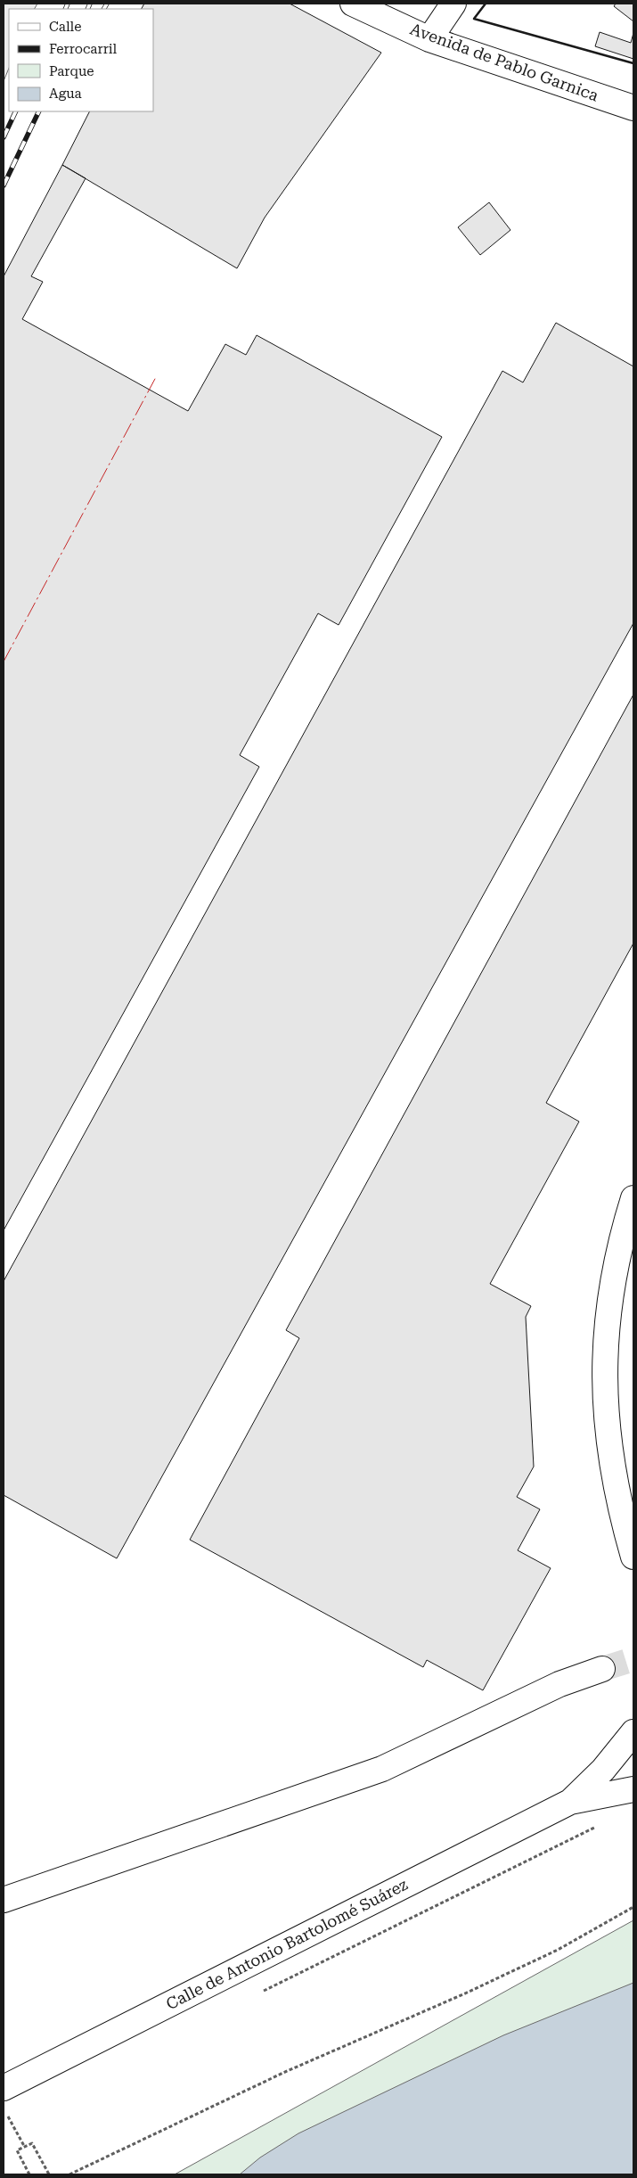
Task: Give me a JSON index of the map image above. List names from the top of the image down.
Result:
{
  "streets": {
    "main road": ["Avenida de Pablo Garnica", "Calle de Antonio Bartolomé Suárez"]
  },
  "legend": [
    "Calle",
    "Ferrocarril",
    "Parque",
    "Agua"
  ]
}
